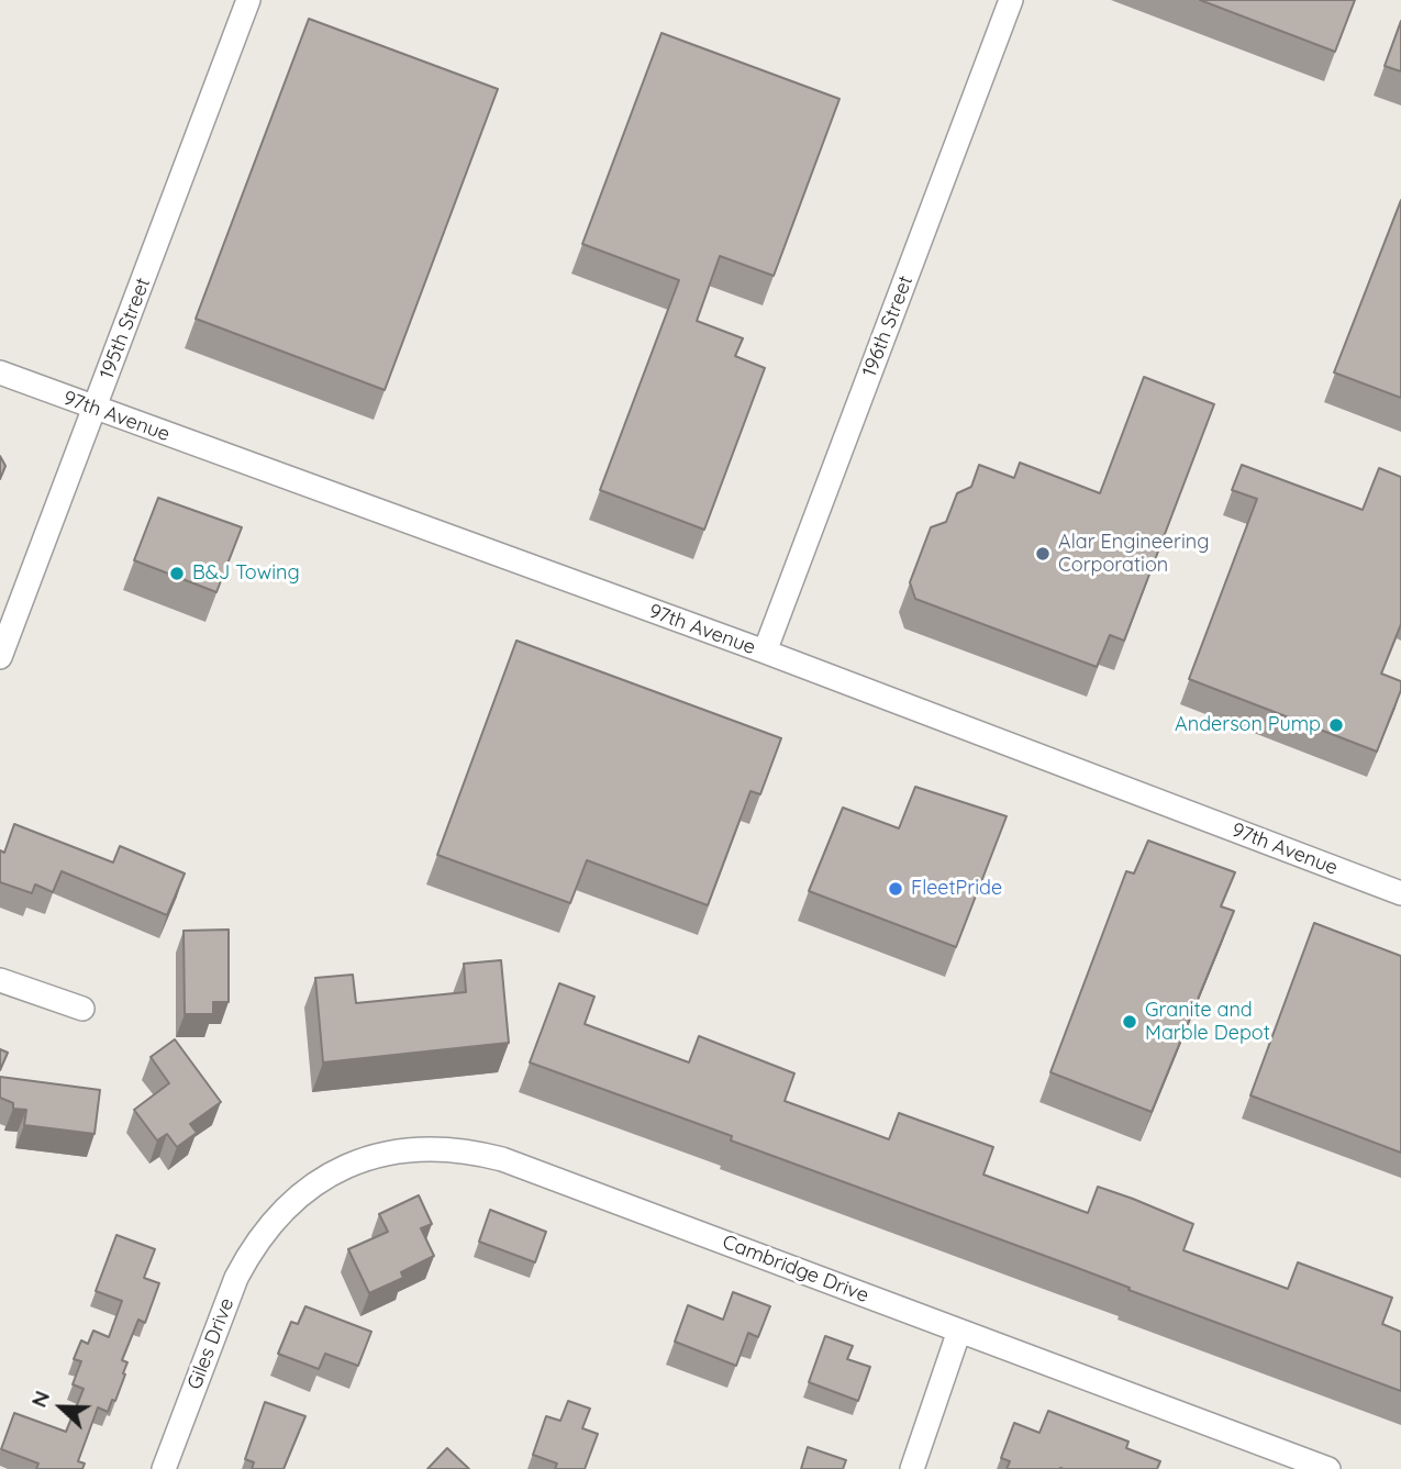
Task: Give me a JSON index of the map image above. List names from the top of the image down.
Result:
{
  "streets": {
    "street": [
      "196th Street",
      "195th Street",
      "97th Avenue",
      "Cambridge Drive",
      "Giles Drive"
    ]
  },
  "crossings": [
    ["196th Street", "97th Avenue"],
    ["195th Street", "97th Avenue"],
    ["Cambridge Drive", "Giles Drive"]
  ],
  "places": [
    "Alar Engineering Corporation",
    "B&J Towing",
    "Anderson Pump",
    "FleetPride",
    "Granite and Marble Depot"
  ],
  "north": "left"
}
